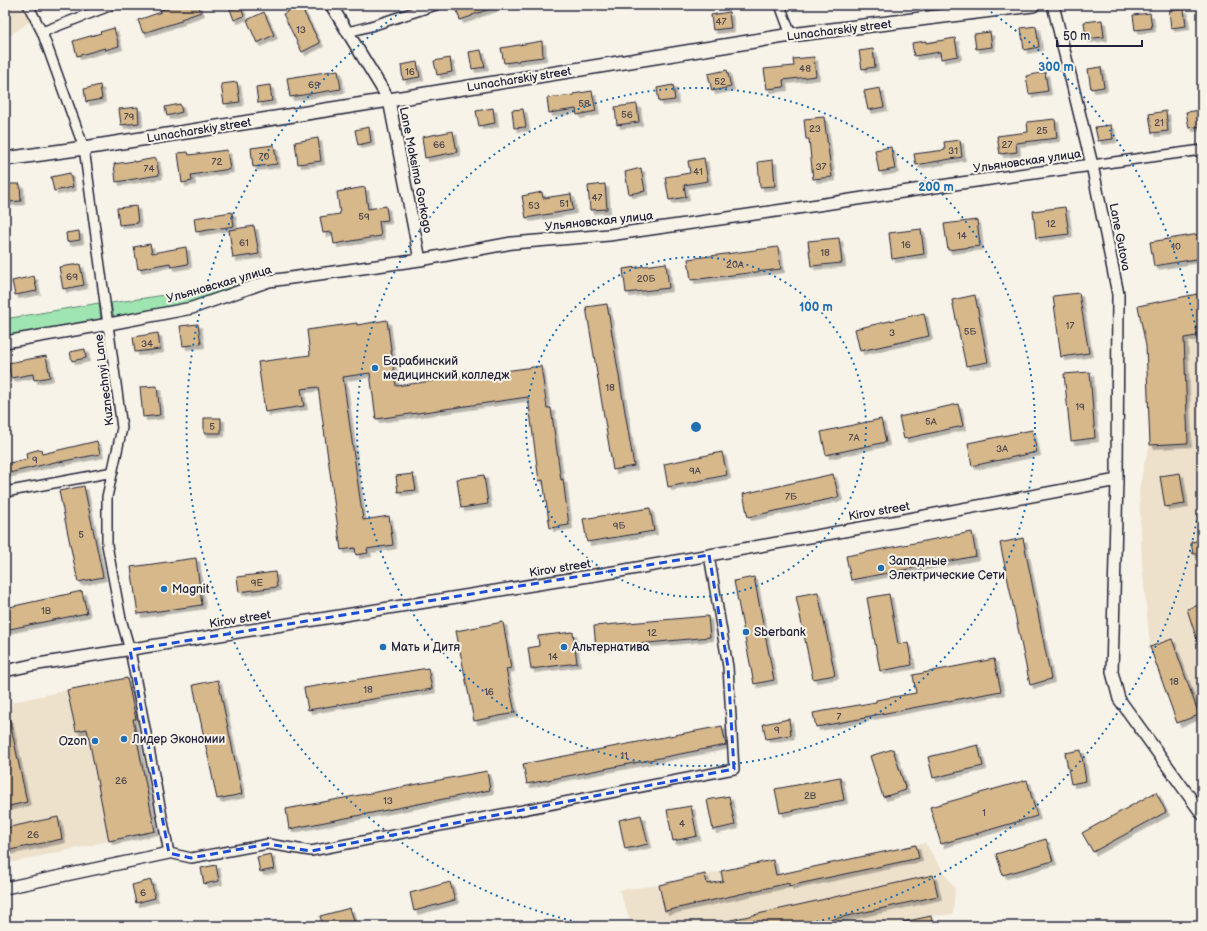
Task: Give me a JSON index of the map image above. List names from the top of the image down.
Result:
{
  "streets": {
    "main road": ["Lunacharskiy street"],
    "street": [
      "Ульяновская улица",
      "Lane Maksima Gorkogo",
      "Lane Gutova",
      "Kuznechnyi Lane",
      "Kirov street"
    ]
  },
  "crossings": [
    ["Lunacharskiy street", "Lane Maksima Gorkogo"],
    ["Lunacharskiy street", "Kuznechnyi Lane"],
    ["Ульяновская улица", "Lane Maksima Gorkogo"],
    ["Ульяновская улица", "Lane Gutova"],
    ["Ульяновская улица", "Kuznechnyi Lane"],
    ["Lane Gutova", "Kirov street"],
    ["Kuznechnyi Lane", "Kirov street"]
  ],
  "places": [
    "Барабинский медицинский колледж",
    "Западные Электрические Сети",
    "Magnit",
    "Sberbank",
    "Мать и Дитя",
    "Альтернатива",
    "Лидер Экономии",
    "Ozon"
  ],
  "house_numbers": [
    "47",
    "13",
    "48",
    "16",
    "52",
    "69",
    "58",
    "56",
    "79",
    "21",
    "23",
    "25",
    "66",
    "27",
    "31",
    "70",
    "72",
    "37",
    "74",
    "41",
    "47",
    "51",
    "53",
    "59",
    "12",
    "14",
    "61",
    "16",
    "10",
    "18",
    "20А",
    "69",
    "20Б",
    "17",
    "5Б",
    "3",
    "34",
    "18",
    "19",
    "5А",
    "5",
    "7А",
    "3А",
    "9",
    "9А",
    "7Б",
    "9Б",
    "5",
    "9Е",
    "1В",
    "12",
    "14",
    "18",
    "18",
    "16",
    "7",
    "9",
    "11",
    "26",
    "2В",
    "13",
    "1",
    "4",
    "26",
    "6"
  ],
  "scale_bar": "50 m",
  "rings": ["300 m", "200 m", "100 m"]
}
